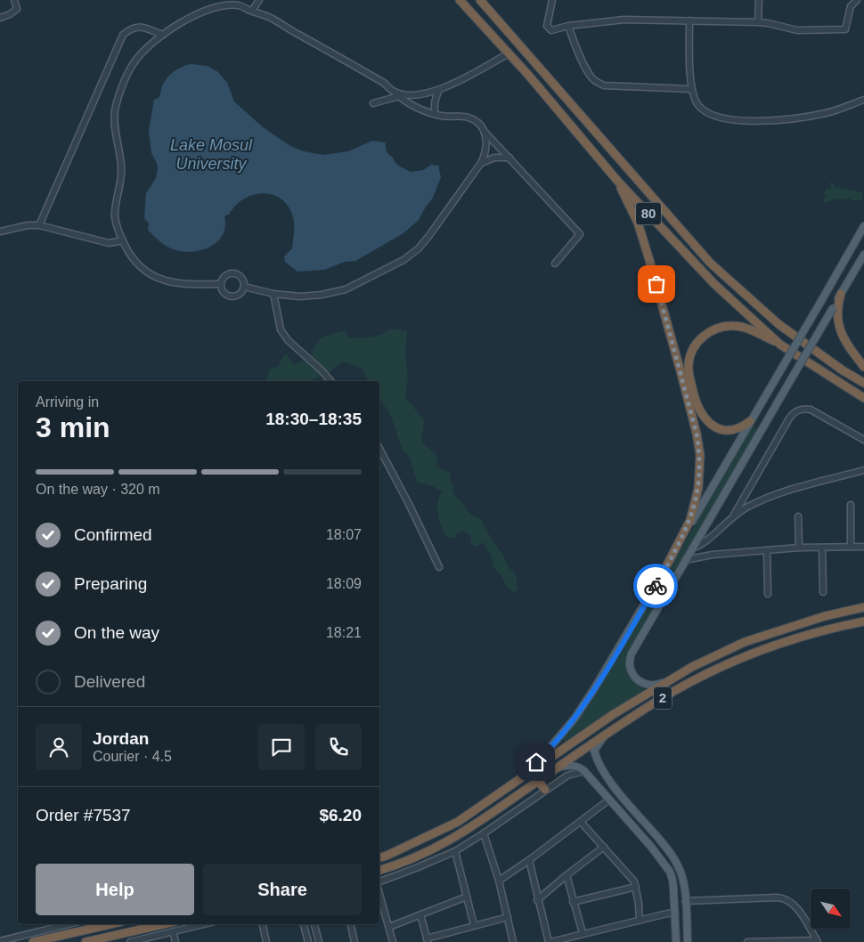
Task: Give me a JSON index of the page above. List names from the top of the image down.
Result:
{
  "streets": {
    "highway": ["80", "2"]
  },
  "water": ["Lake Mosul University"],
  "north": "bottom right",
  "page": {
    "heading": ["3 min", "Arriving in", "18:30–18:35"],
    "panel": [
      "Jordan",
      "Courier · 4.5",
      "Order #7537",
      "$6.20"
    ],
    "bar": "On the way · 320 m",
    "list": [
      ["Confirmed", "18:07"],
      ["Preparing", "18:09"],
      ["On the way", "18:21"],
      "Delivered"
    ],
    "buttons": ["Help", "Share"]
  }
}
